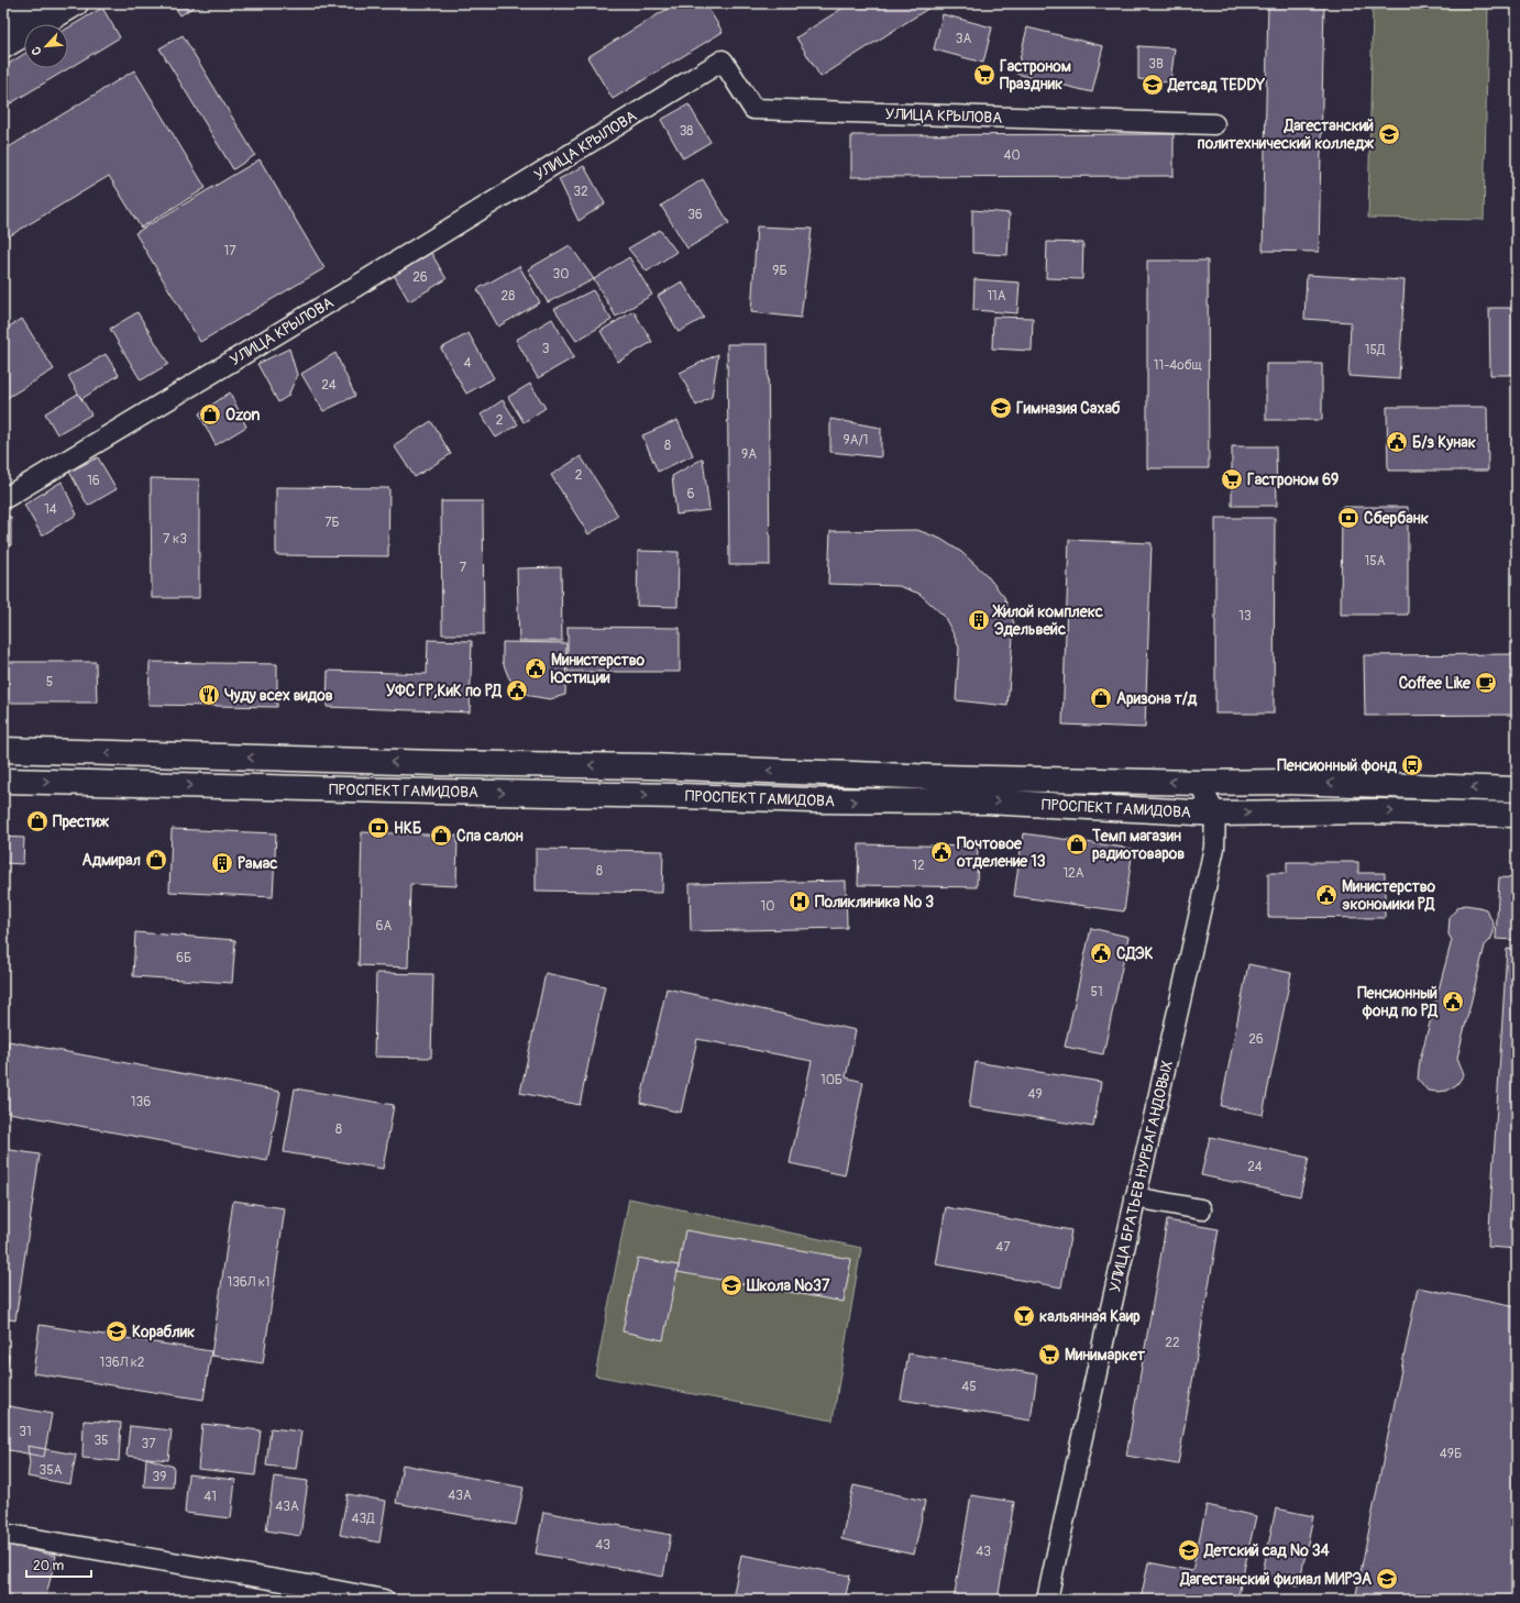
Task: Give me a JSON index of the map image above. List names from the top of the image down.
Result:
{
  "streets": {
    "main road": ["ПРОСПЕКТ ГАМИДОВА"],
    "street": ["УЛИЦА КРЫЛОВА", "УЛИЦА БРАТЬЕВ НУРБАГАНДОВЫХ"]
  },
  "crossings": [
    ["ПРОСПЕКТ ГАМИДОВА", "УЛИЦА БРАТЬЕВ НУРБАГАНДОВЫХ"]
  ],
  "places": {
    "supermarket": ["Гастроном Праздник", "Гастроном 69", "Минимаркет"],
    "school or university": [
      "Детсад TEDDY",
      "Дагестанский политехнический колледж",
      "Гимназия Сахаб",
      "Школа №37",
      "Кораблик",
      "Детский сад № 34",
      "Дагестанский филиал МИРЭА"
    ],
    "shop": [
      "Ozon",
      "Аризона т/д",
      "Престиж",
      "Спа салон",
      "Темп магазин радиотоваров",
      "Адмирал"
    ],
    "public building": [
      "Б/з Кунак",
      "Министерство Юстиции",
      "УФС ГР,КиК по РД",
      "Почтовое отделение 13",
      "Министерство экономики РД",
      "СДЭК",
      "Пенсионный фонд по РД"
    ],
    "bank": ["Сбербанк", "НКБ"],
    "building": ["Жилой комплекс Эдельвейс", "Рамас"],
    "cafe": ["Coffee Like"],
    "restaurant": ["Чуду всех видов"],
    "bus stop": ["Пенсионный фонд"],
    "hospital": ["Поликлиника № 3"],
    "bar": ["кальянная Каир"]
  },
  "house_numbers": [
    "3А",
    "3В",
    "38",
    "40",
    "32",
    "36",
    "17",
    "9Б",
    "30",
    "26",
    "28",
    "11А",
    "3",
    "15Д",
    "4",
    "11-4общ",
    "24",
    "2",
    "9А/1",
    "8",
    "9А",
    "2",
    "16",
    "6",
    "14",
    "7Б",
    "7 к3",
    "15А",
    "7",
    "13",
    "5",
    "12",
    "8",
    "12А",
    "10",
    "6А",
    "6Б",
    "51",
    "26",
    "10Б",
    "49",
    "136",
    "8",
    "24",
    "47",
    "136Л к1",
    "22",
    "136Л к2",
    "45",
    "31",
    "35",
    "37",
    "49Б",
    "35А",
    "39",
    "43А",
    "41",
    "43А",
    "43Д",
    "43",
    "43"
  ],
  "scale_bar": "20 m",
  "north": "bottom left"
}
